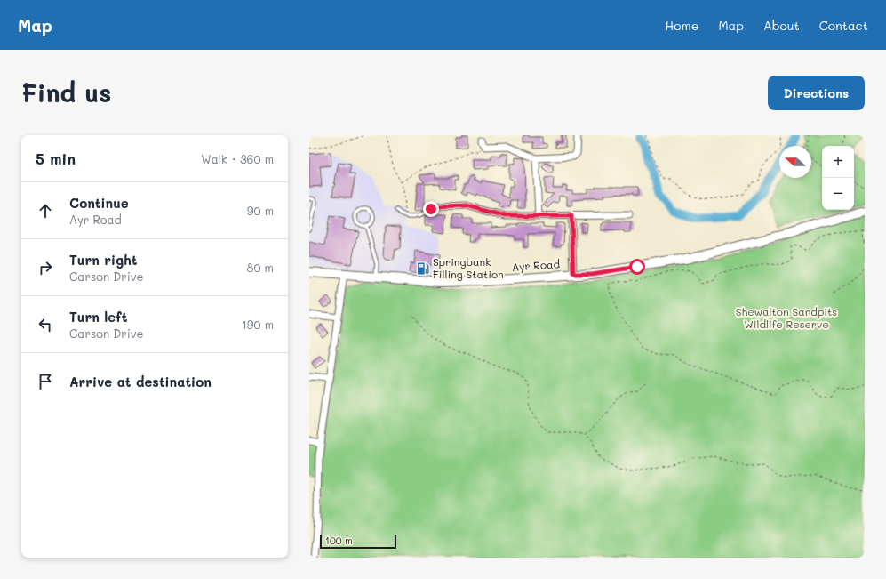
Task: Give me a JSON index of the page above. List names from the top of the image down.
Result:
{
  "streets": {
    "main road": ["Ayr Road"]
  },
  "parks": ["Shewalton Sandpits Wildlife Reserve"],
  "places": {
    "fuel station": ["Springbank Filling Station"]
  },
  "scale_bar": "100 m",
  "north": "left",
  "page": {
    "header": "Map",
    "nav": [
      "Home",
      "Map",
      "About",
      "Contact"
    ],
    "buttons": "Directions",
    "title": "Find us",
    "heading": ["5 min", "Walk · 360 m"],
    "map_buttons": ["+", "−"],
    "list": [
      ["Continue", "Ayr Road", "90 m"],
      ["Turn right", "Carson Drive", "80 m"],
      ["Turn left", "Carson Drive", "190 m"],
      "Arrive at destination"
    ],
    "scale": "100 m"
  }
}
